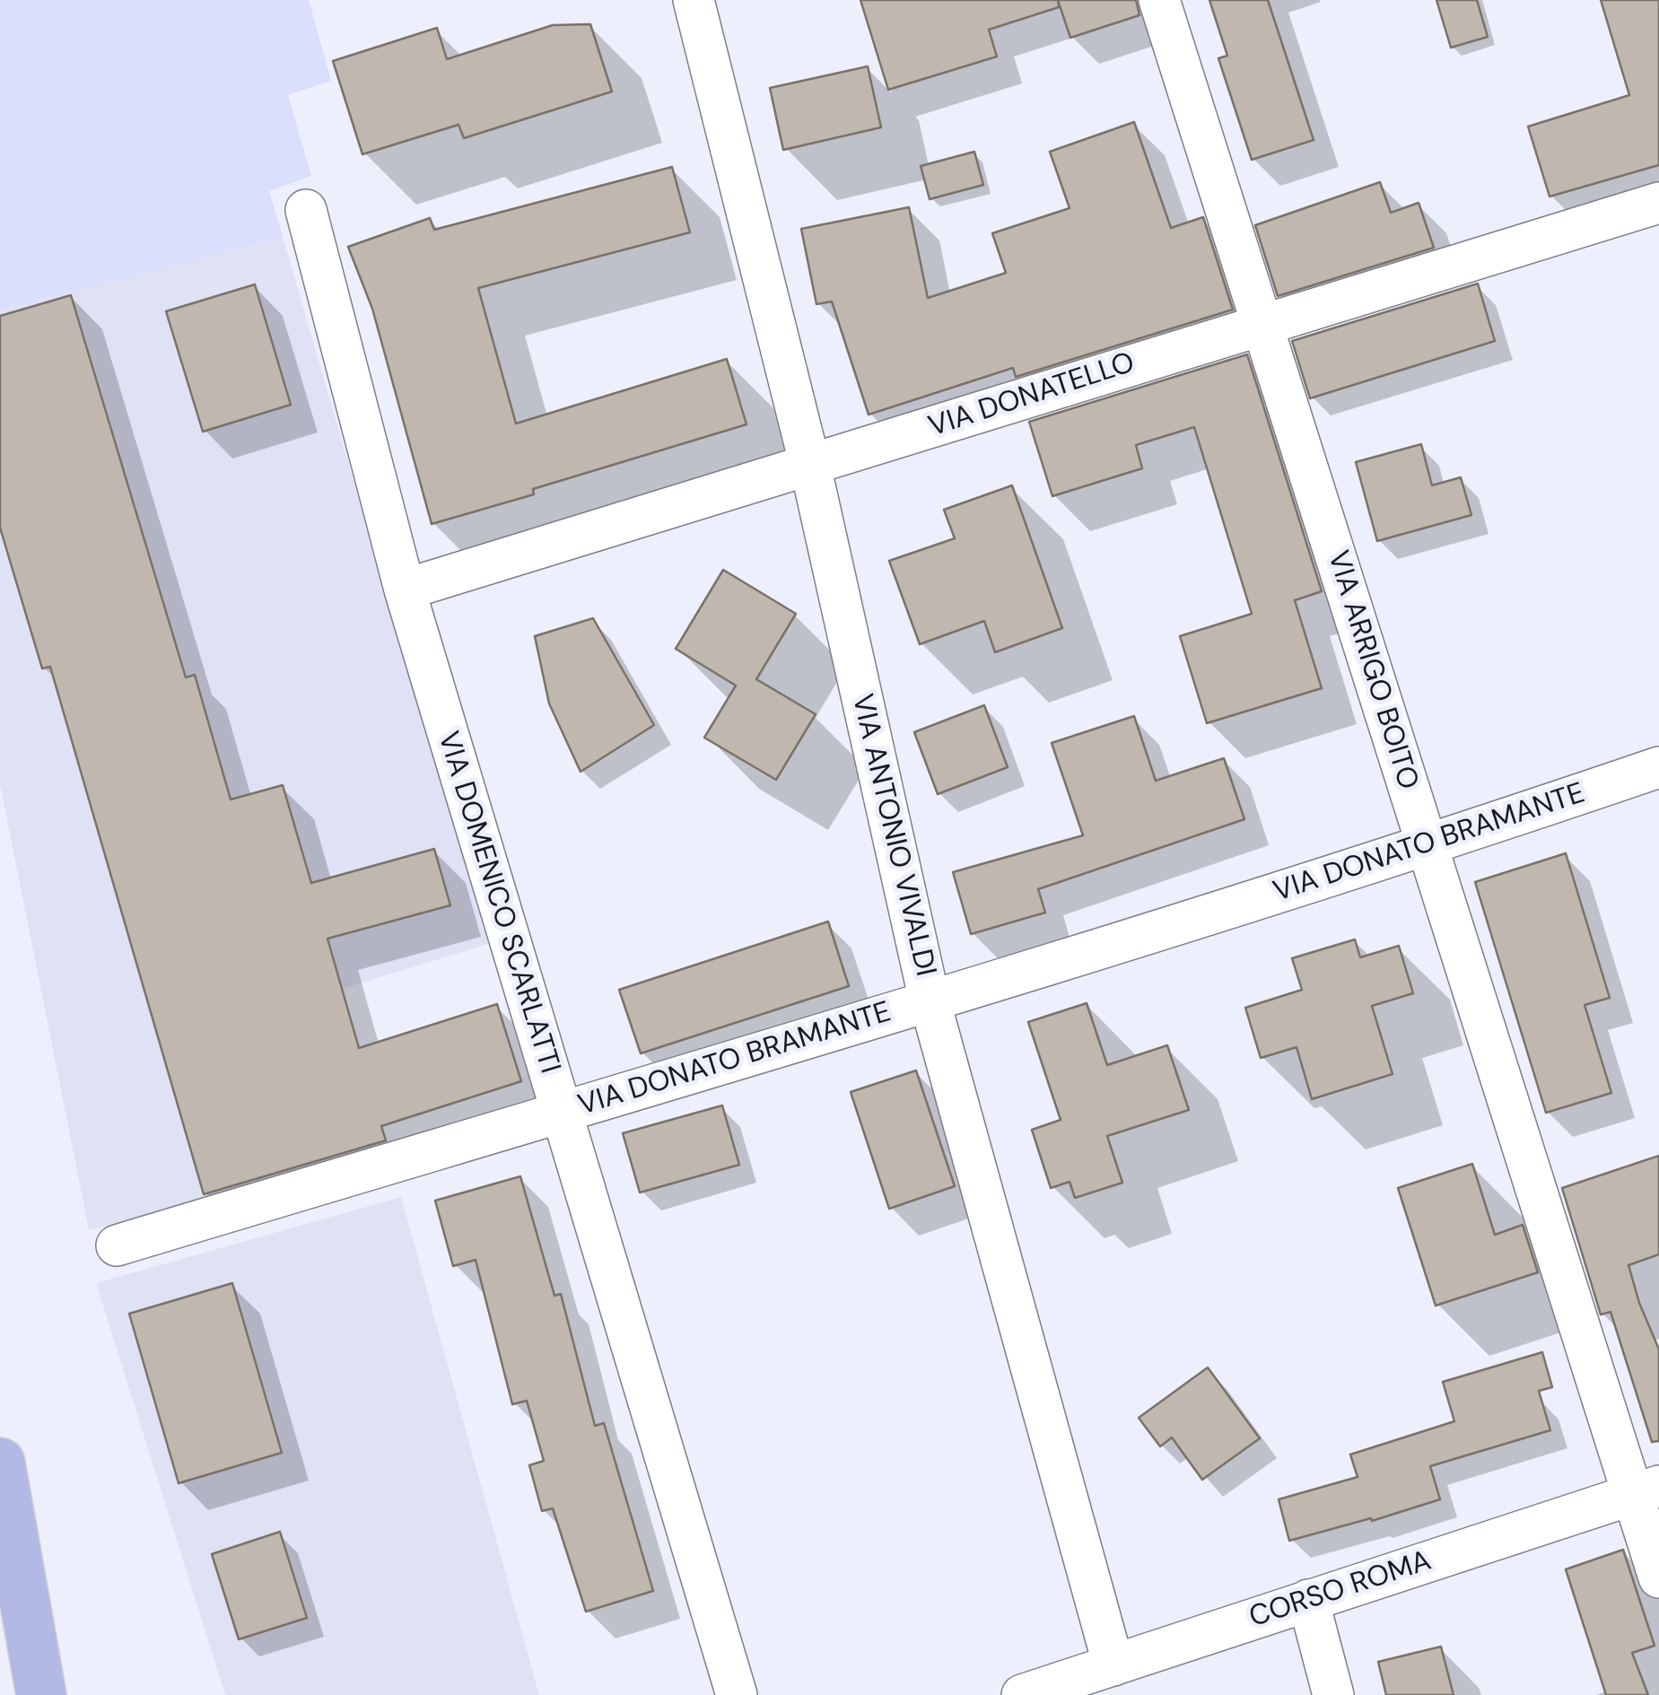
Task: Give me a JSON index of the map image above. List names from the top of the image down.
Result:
{
  "streets": {
    "street": [
      "VIA DONATELLO",
      "VIA ARRIGO BOITO",
      "VIA ANTONIO VIVALDI",
      "VIA DONATO BRAMANTE",
      "VIA DOMENICO SCARLATTI",
      "CORSO ROMA"
    ]
  },
  "crossings": [
    ["VIA DONATELLO", "VIA ARRIGO BOITO"],
    ["VIA DONATELLO", "VIA ANTONIO VIVALDI"],
    ["VIA DONATELLO", "VIA DOMENICO SCARLATTI"],
    ["VIA ARRIGO BOITO", "VIA DONATO BRAMANTE"],
    ["VIA ARRIGO BOITO", "CORSO ROMA"],
    ["VIA ANTONIO VIVALDI", "VIA DONATO BRAMANTE"],
    ["VIA ANTONIO VIVALDI", "CORSO ROMA"],
    ["VIA DONATO BRAMANTE", "VIA DOMENICO SCARLATTI"]
  ]
}
